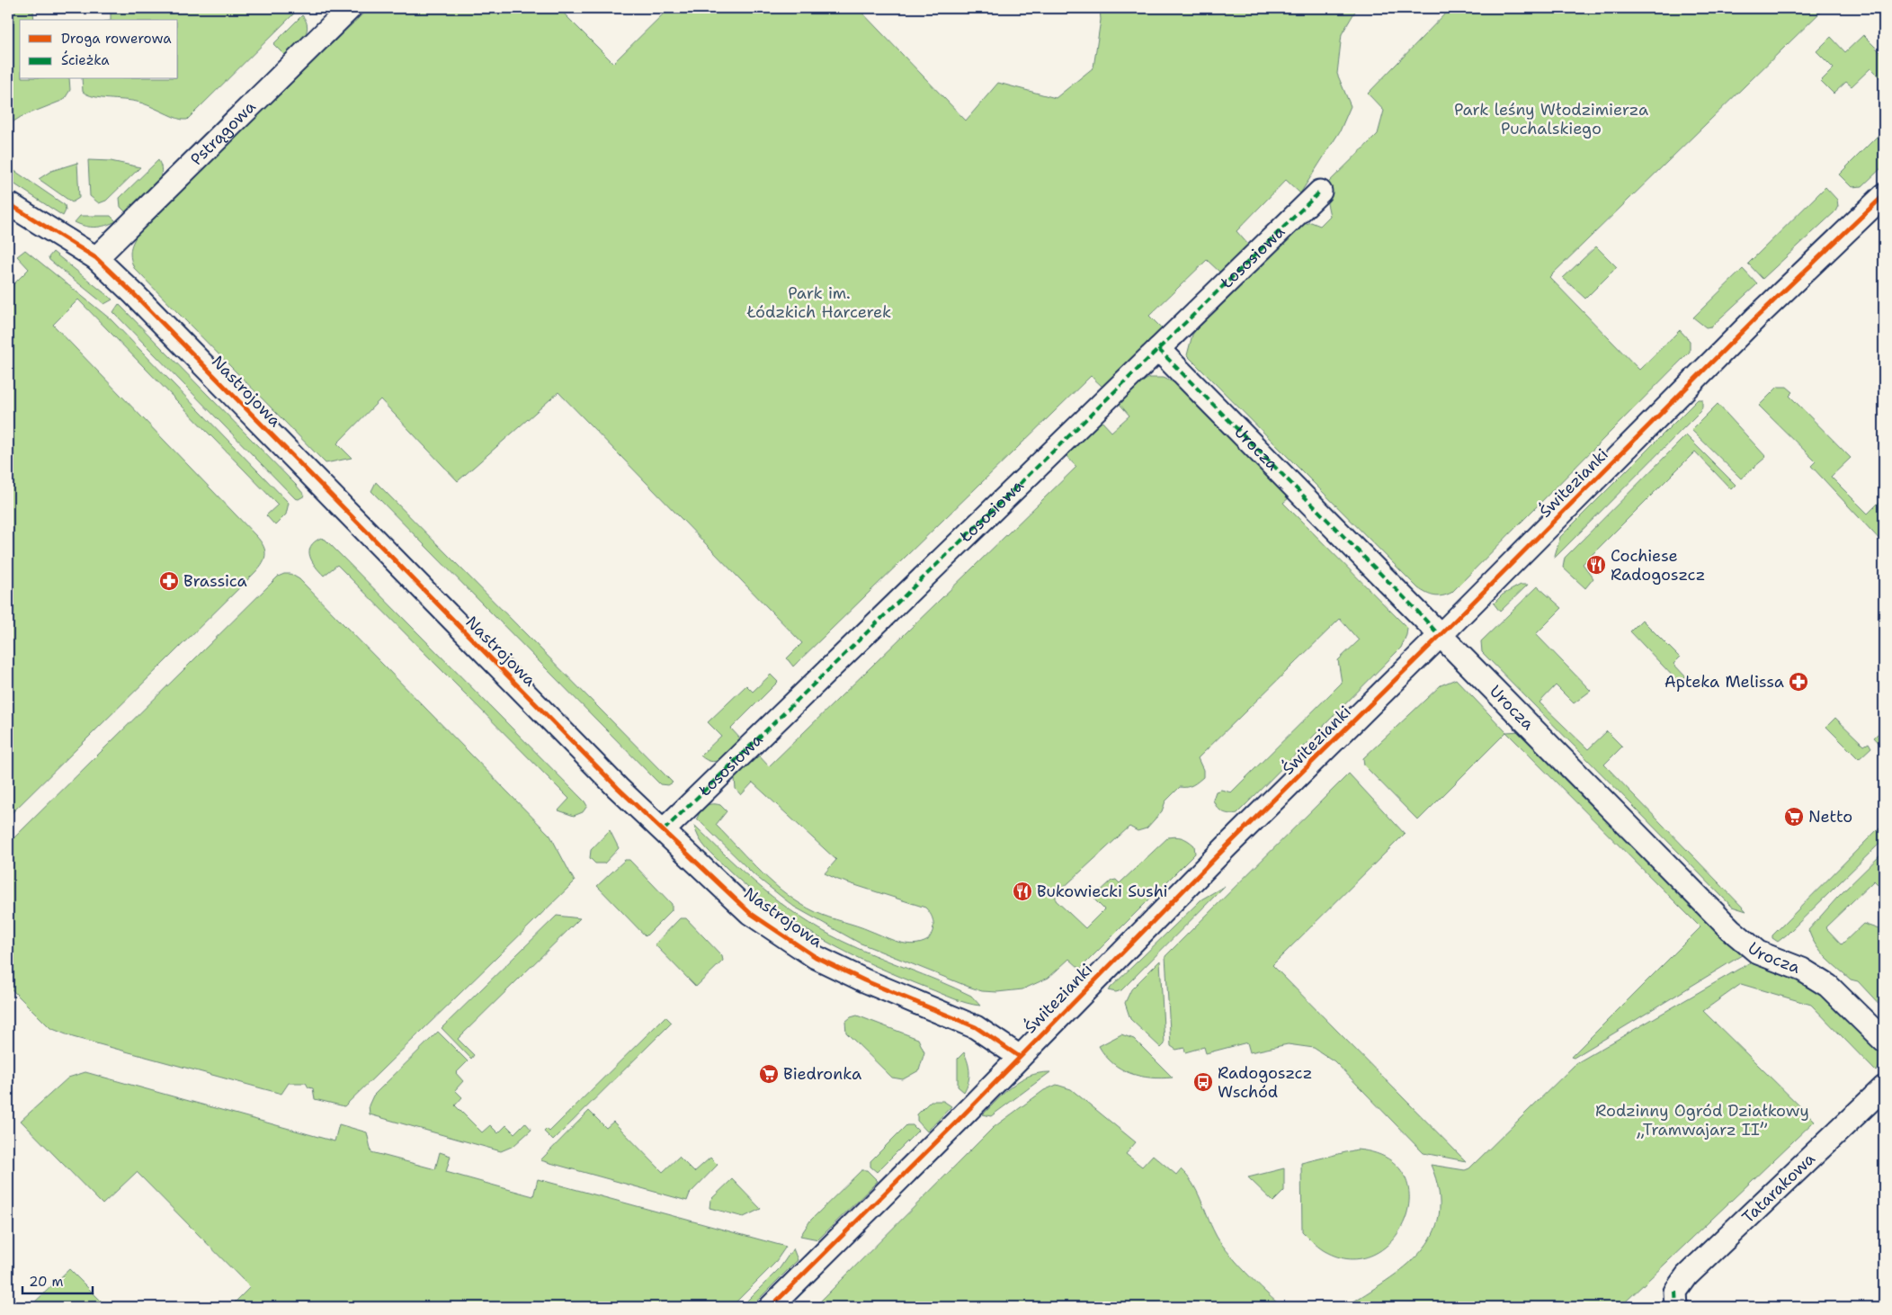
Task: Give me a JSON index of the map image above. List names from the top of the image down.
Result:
{
  "streets": {
    "street": [
      "Pstrągowa",
      "Łososiowa",
      "Nastrojowa",
      "Urocza",
      "Świtezianki",
      "Tatarakowa"
    ]
  },
  "crossings": [
    ["Pstrągowa", "Nastrojowa"],
    ["Łososiowa", "Nastrojowa"],
    ["Łososiowa", "Urocza"],
    ["Nastrojowa", "Świtezianki"],
    ["Urocza", "Świtezianki"]
  ],
  "parks": ["Park leśny Włodzimierza Puchalskiego", "Park im. Łódzkich Harcerek", "Rodzinny Ogród Działkowy „Tramwajarz II”"],
  "places": {
    "restaurant": ["Cochiese Radogoszcz", "Bukowiecki Sushi"],
    "pharmacy": ["Brassica", "Apteka Melissa"],
    "supermarket": ["Netto", "Biedronka"],
    "bus stop": ["Radogoszcz Wschód"]
  },
  "legend": ["Droga rowerowa", "Ścieżka"],
  "scale_bar": "20 m"
}
